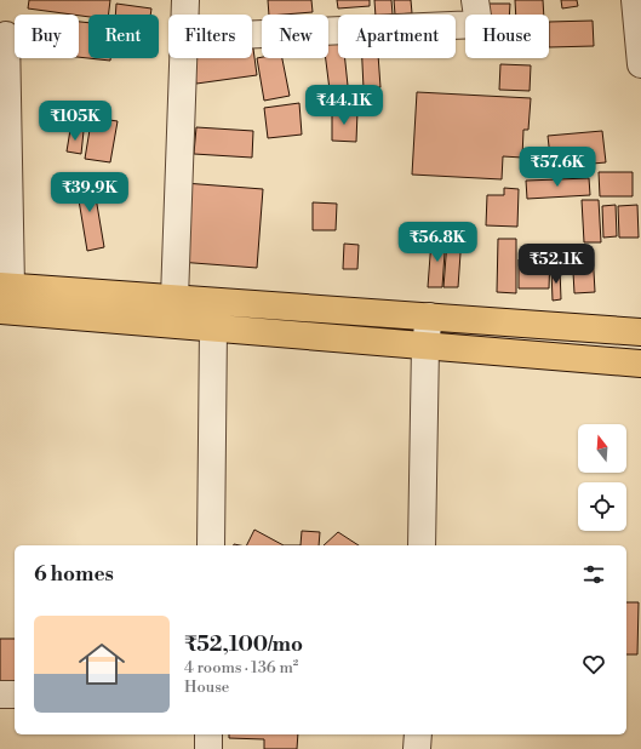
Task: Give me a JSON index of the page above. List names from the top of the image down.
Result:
{
  "north": "top",
  "page": {
    "chip": [
      "Buy",
      "Rent",
      "Filters",
      "New",
      "Apartment",
      "House"
    ],
    "price": [
      "₹44.1K",
      "₹105K",
      "₹57.6K",
      "₹39.9K",
      "₹56.8K",
      "₹52.1K"
    ],
    "heading": "6 homes",
    "list": [
      {
        "name": "₹52,100/mo",
        "note": "4 rooms · 136 m² · House"
      }
    ]
  }
}
